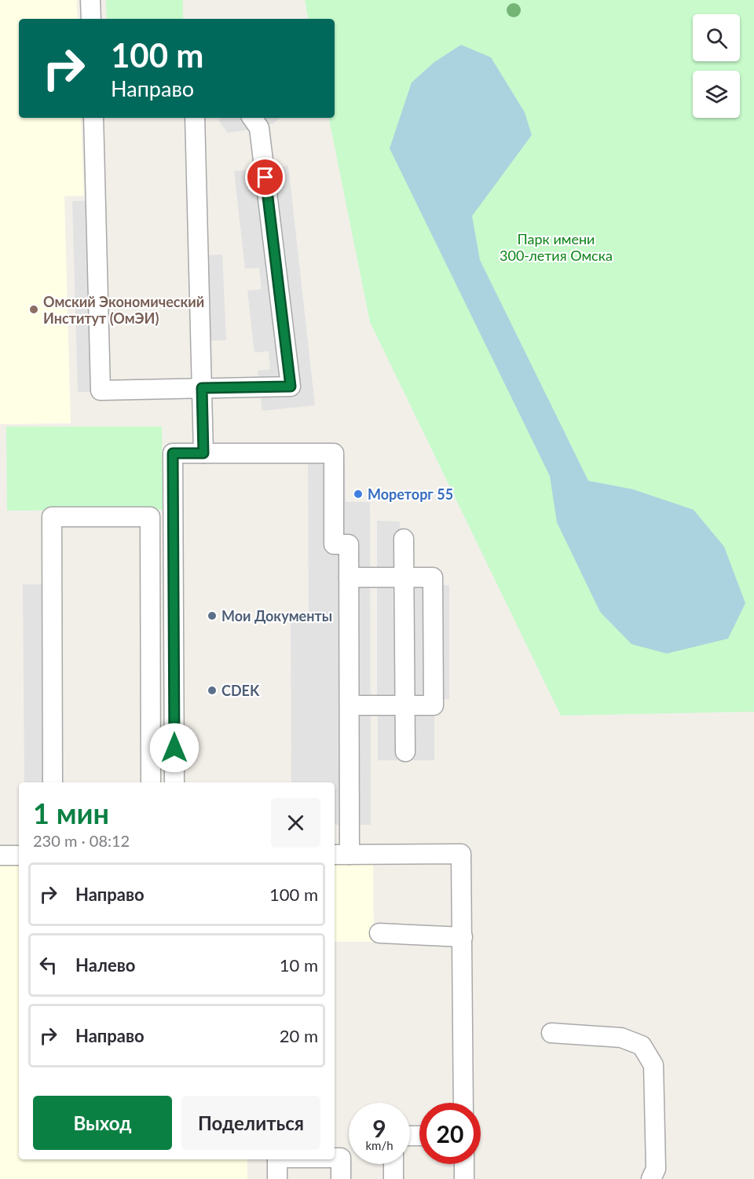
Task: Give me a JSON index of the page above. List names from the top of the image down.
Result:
{
  "parks": ["Парк имени 300-летия Омска"],
  "places": [
    "Омский Экономический Институт (ОмЭИ)",
    "Мореторг 55",
    "Мои Документы",
    "CDEK"
  ],
  "page": {
    "turn": ["100 m", "Направо"],
    "heading": ["1 мин", "230 m · 08:12"],
    "list": [
      {
        "name": "Направо",
        "value": "100 m"
      },
      {
        "name": "Налево",
        "value": "10 m"
      },
      {
        "name": "Направо",
        "value": "20 m"
      }
    ],
    "buttons": ["Выход", "Поделиться"],
    "speed": "9 km/h",
    "limit": "20"
  }
}
